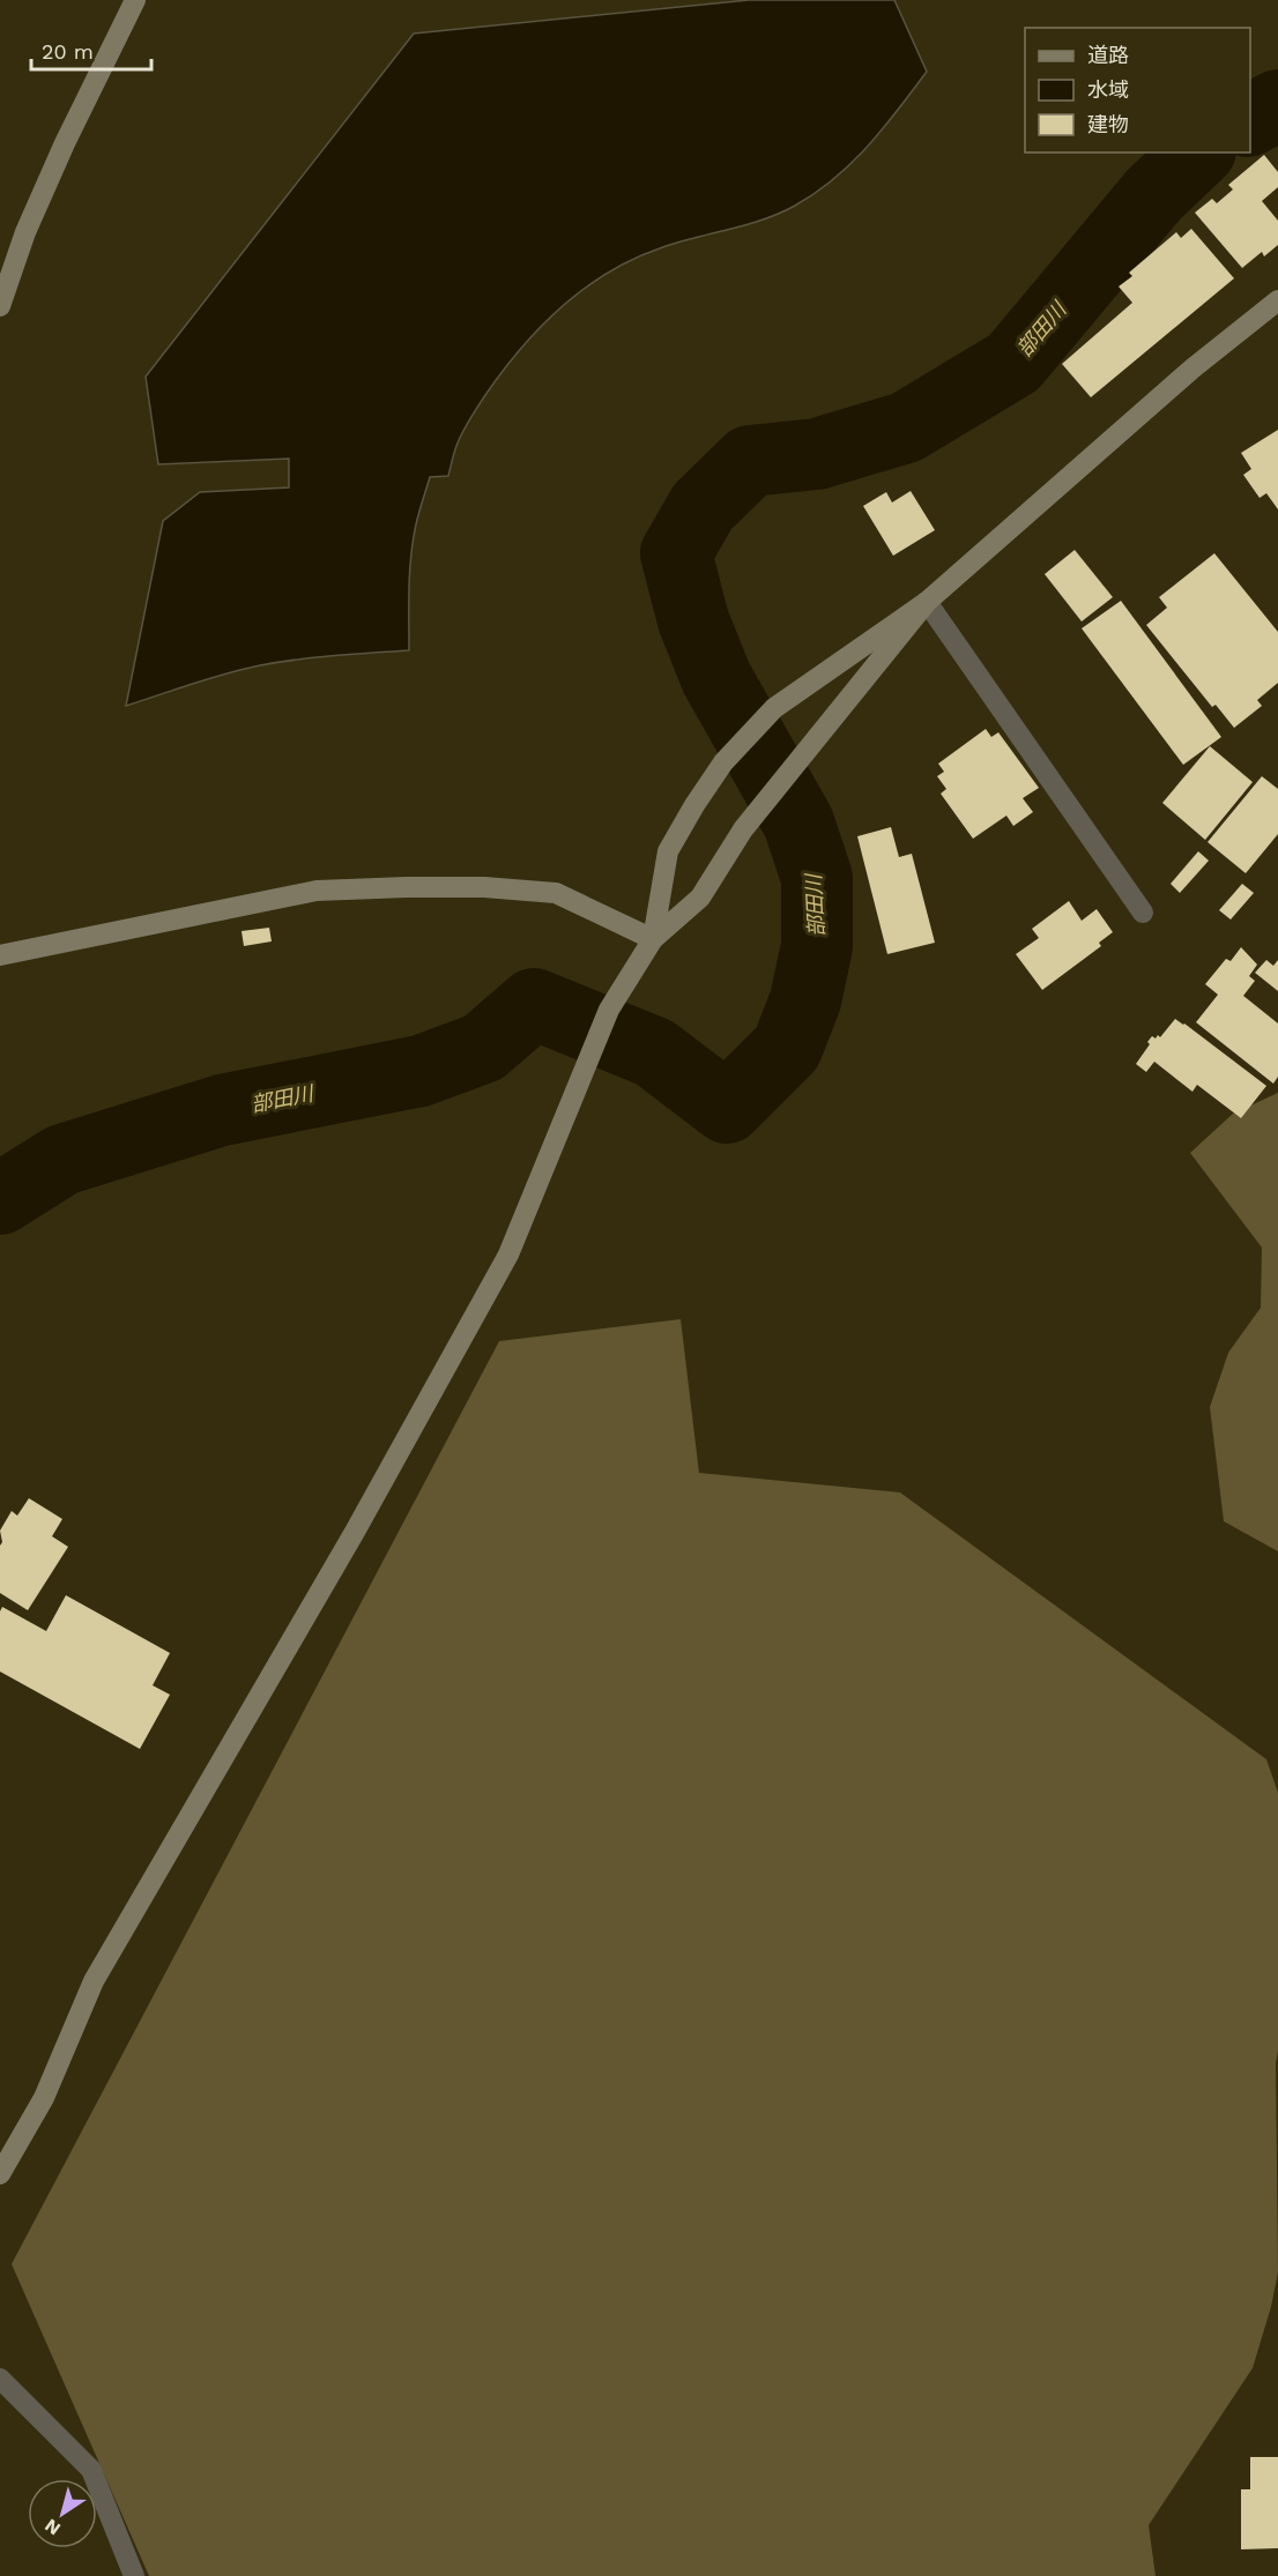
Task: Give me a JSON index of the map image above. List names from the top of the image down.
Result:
{
  "water": ["部田川"],
  "legend": ["道路", "水域", "建物"],
  "scale_bar": "20 m",
  "north": "bottom left"
}
